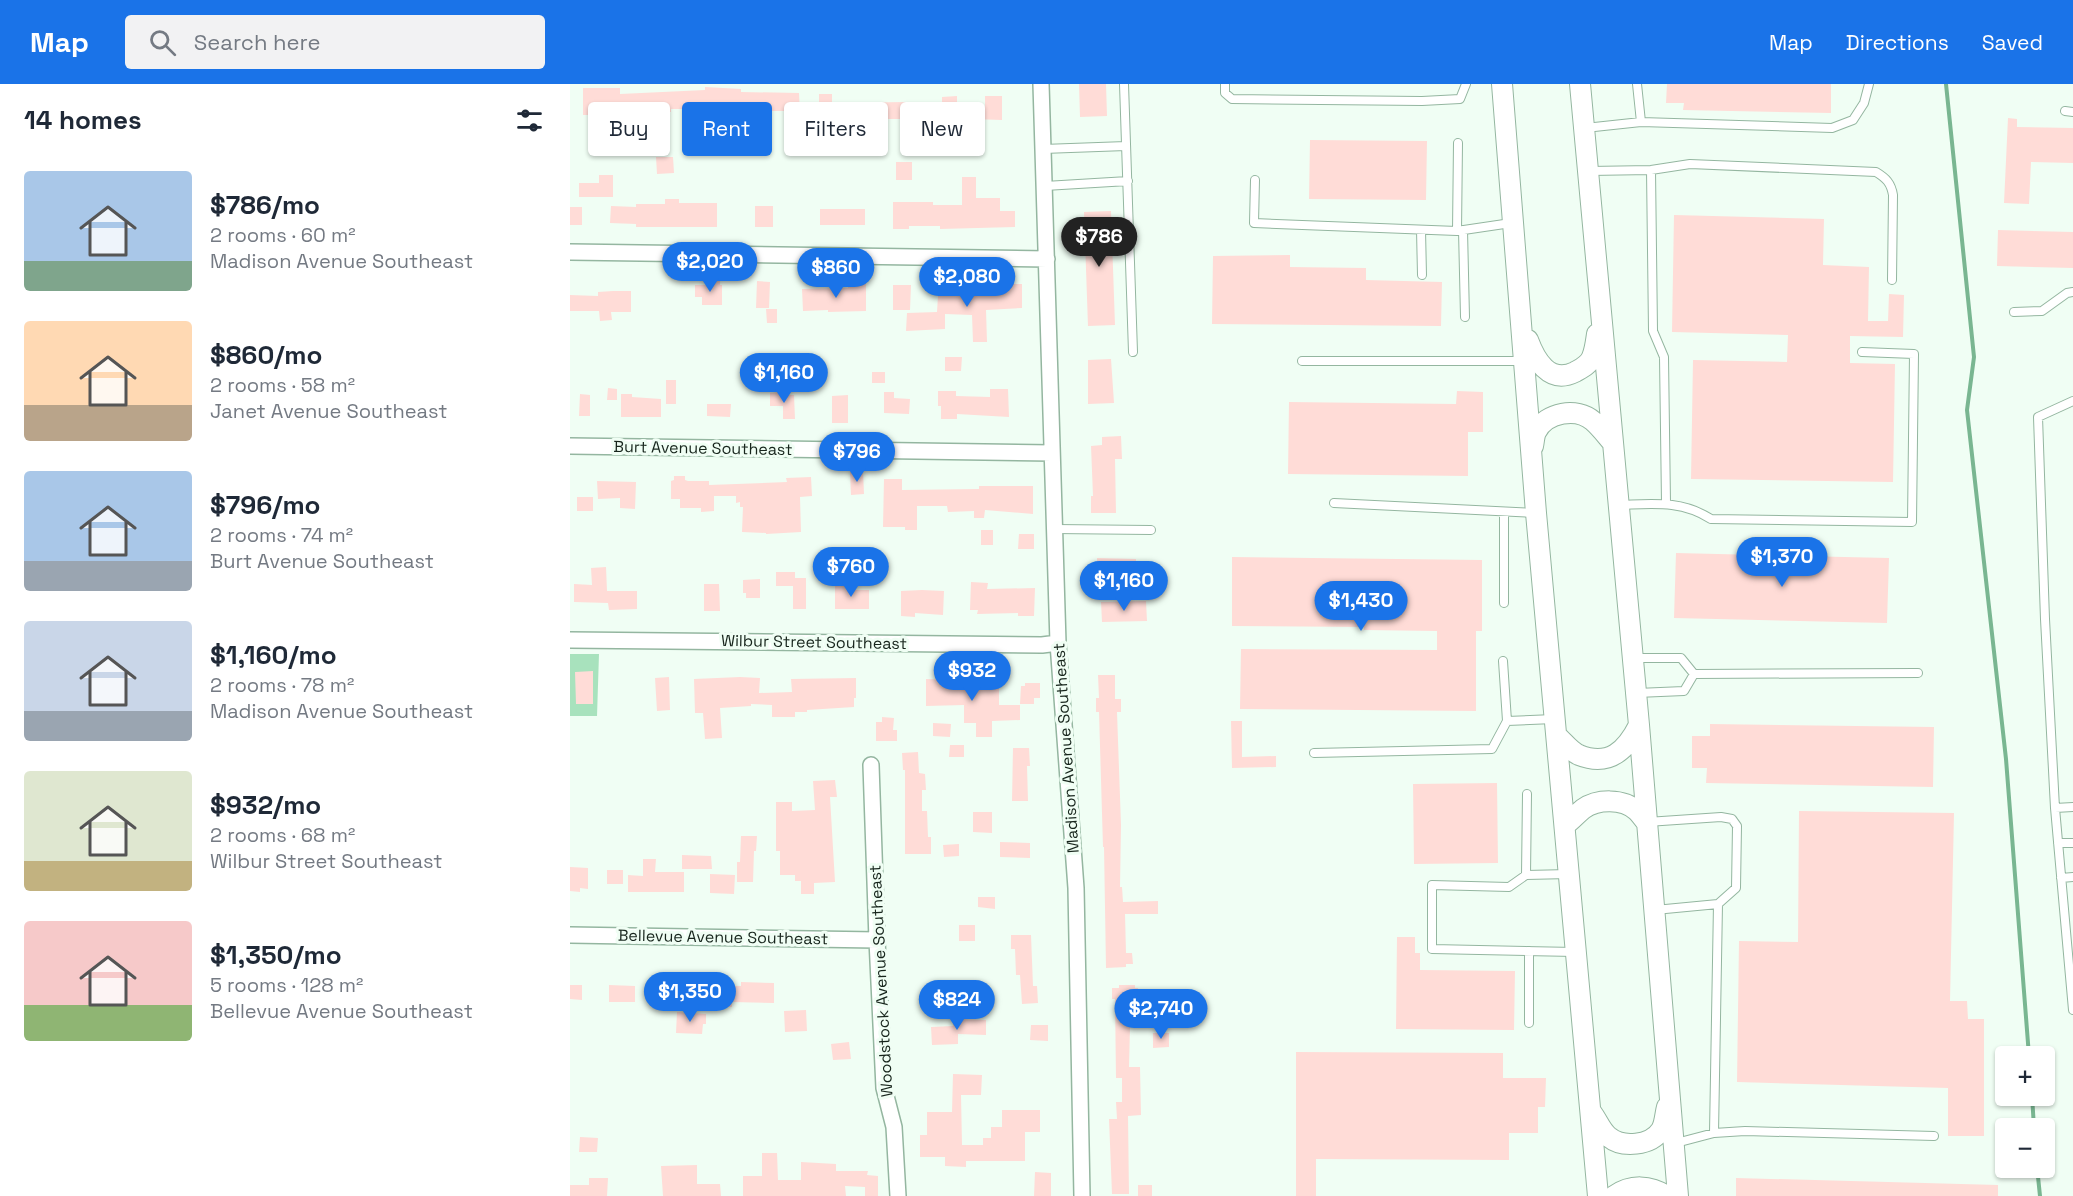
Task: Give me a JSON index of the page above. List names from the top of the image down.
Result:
{
  "streets": {
    "street": [
      "Burt Avenue Southeast",
      "Wilbur Street Southeast",
      "Madison Avenue Southeast",
      "Bellevue Avenue Southeast",
      "Woodstock Avenue Southeast"
    ]
  },
  "crossings": [
    ["Burt Avenue Southeast", "Madison Avenue Southeast"],
    ["Wilbur Street Southeast", "Madison Avenue Southeast"],
    ["Bellevue Avenue Southeast", "Woodstock Avenue Southeast"]
  ],
  "page": {
    "header": "Map",
    "search": "Search here",
    "nav": ["Map", "Directions", "Saved"],
    "heading": "14 homes",
    "chip": [
      "Buy",
      "Rent",
      "Filters",
      "New"
    ],
    "list": [
      {
        "name": "$786/mo",
        "note": "2 rooms · 60 m² · Madison Avenue Southeast"
      },
      {
        "name": "$860/mo",
        "note": "2 rooms · 58 m² · Janet Avenue Southeast"
      },
      {
        "name": "$796/mo",
        "note": "2 rooms · 74 m² · Burt Avenue Southeast"
      },
      {
        "name": "$1,160/mo",
        "note": "2 rooms · 78 m² · Madison Avenue Southeast"
      },
      {
        "name": "$932/mo",
        "note": "2 rooms · 68 m² · Wilbur Street Southeast"
      },
      {
        "name": "$1,350/mo",
        "note": "5 rooms · 128 m² · Bellevue Avenue Southeast"
      }
    ],
    "price": [
      "$786",
      "$2,020",
      "$860",
      "$2,080",
      "$1,160",
      "$796",
      "$1,370",
      "$760",
      "$1,160",
      "$1,430",
      "$932",
      "$1,350",
      "$824",
      "$2,740"
    ],
    "map_buttons": ["+", "−"]
  }
}
